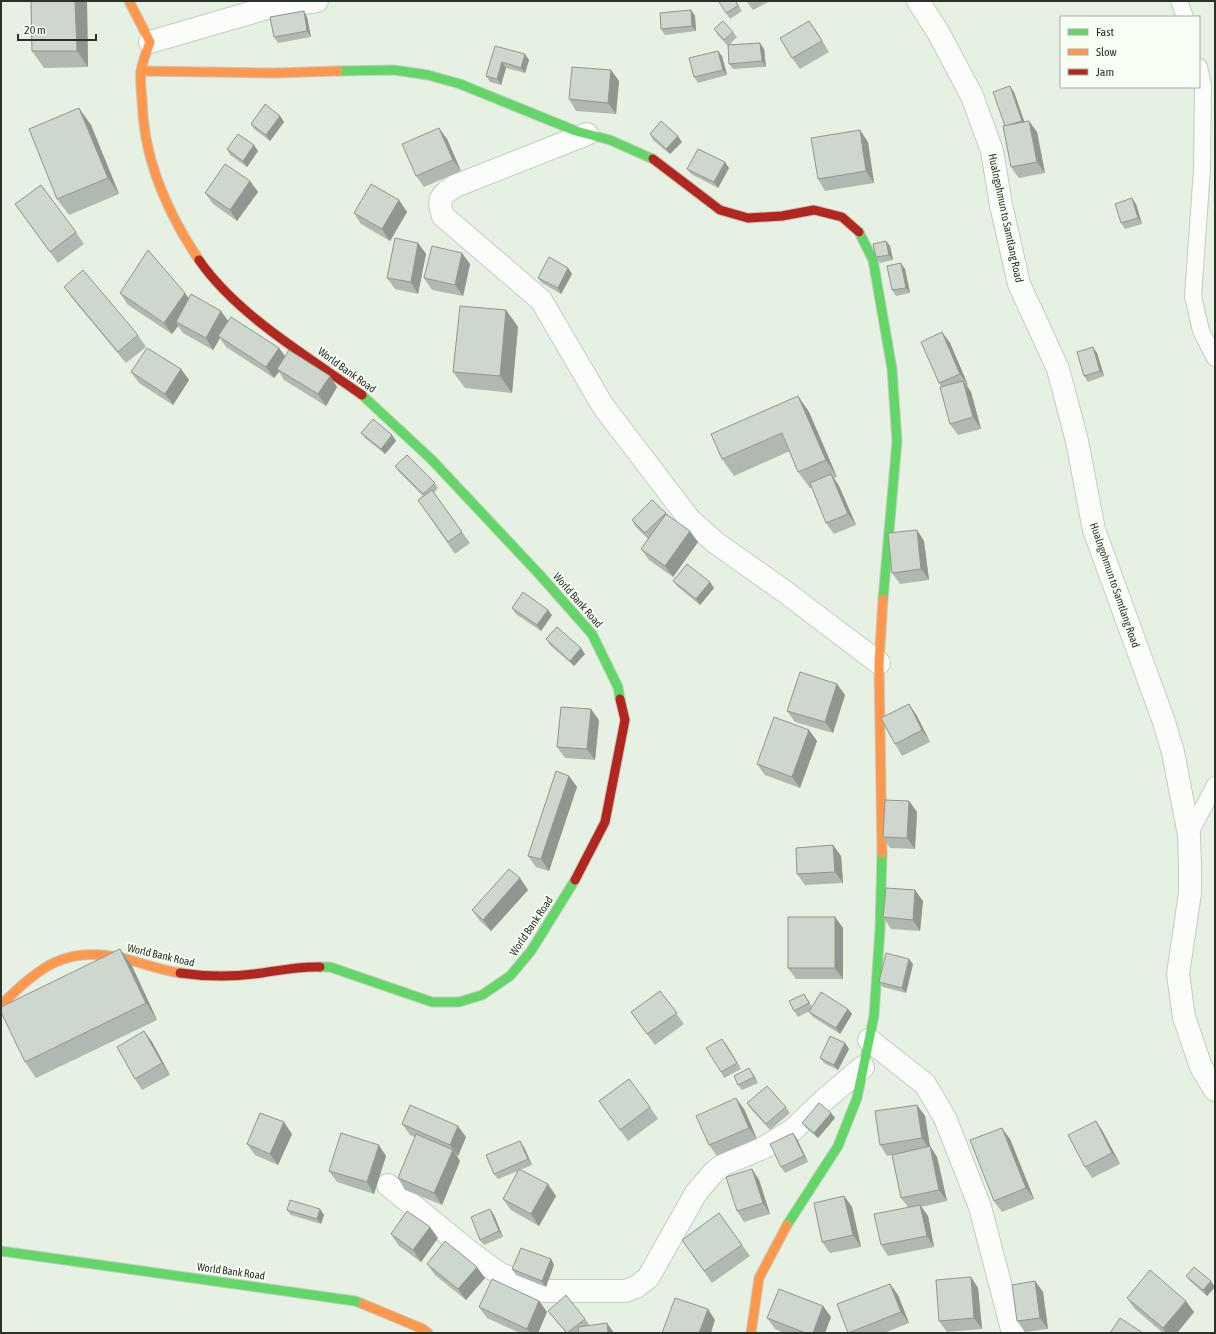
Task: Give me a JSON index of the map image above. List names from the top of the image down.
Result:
{
  "streets": {
    "main road": ["World Bank Road"],
    "street": ["Hualngohmun to Samtlang Road"]
  },
  "legend": ["Fast", "Slow", "Jam"],
  "scale_bar": "20 m"
}
